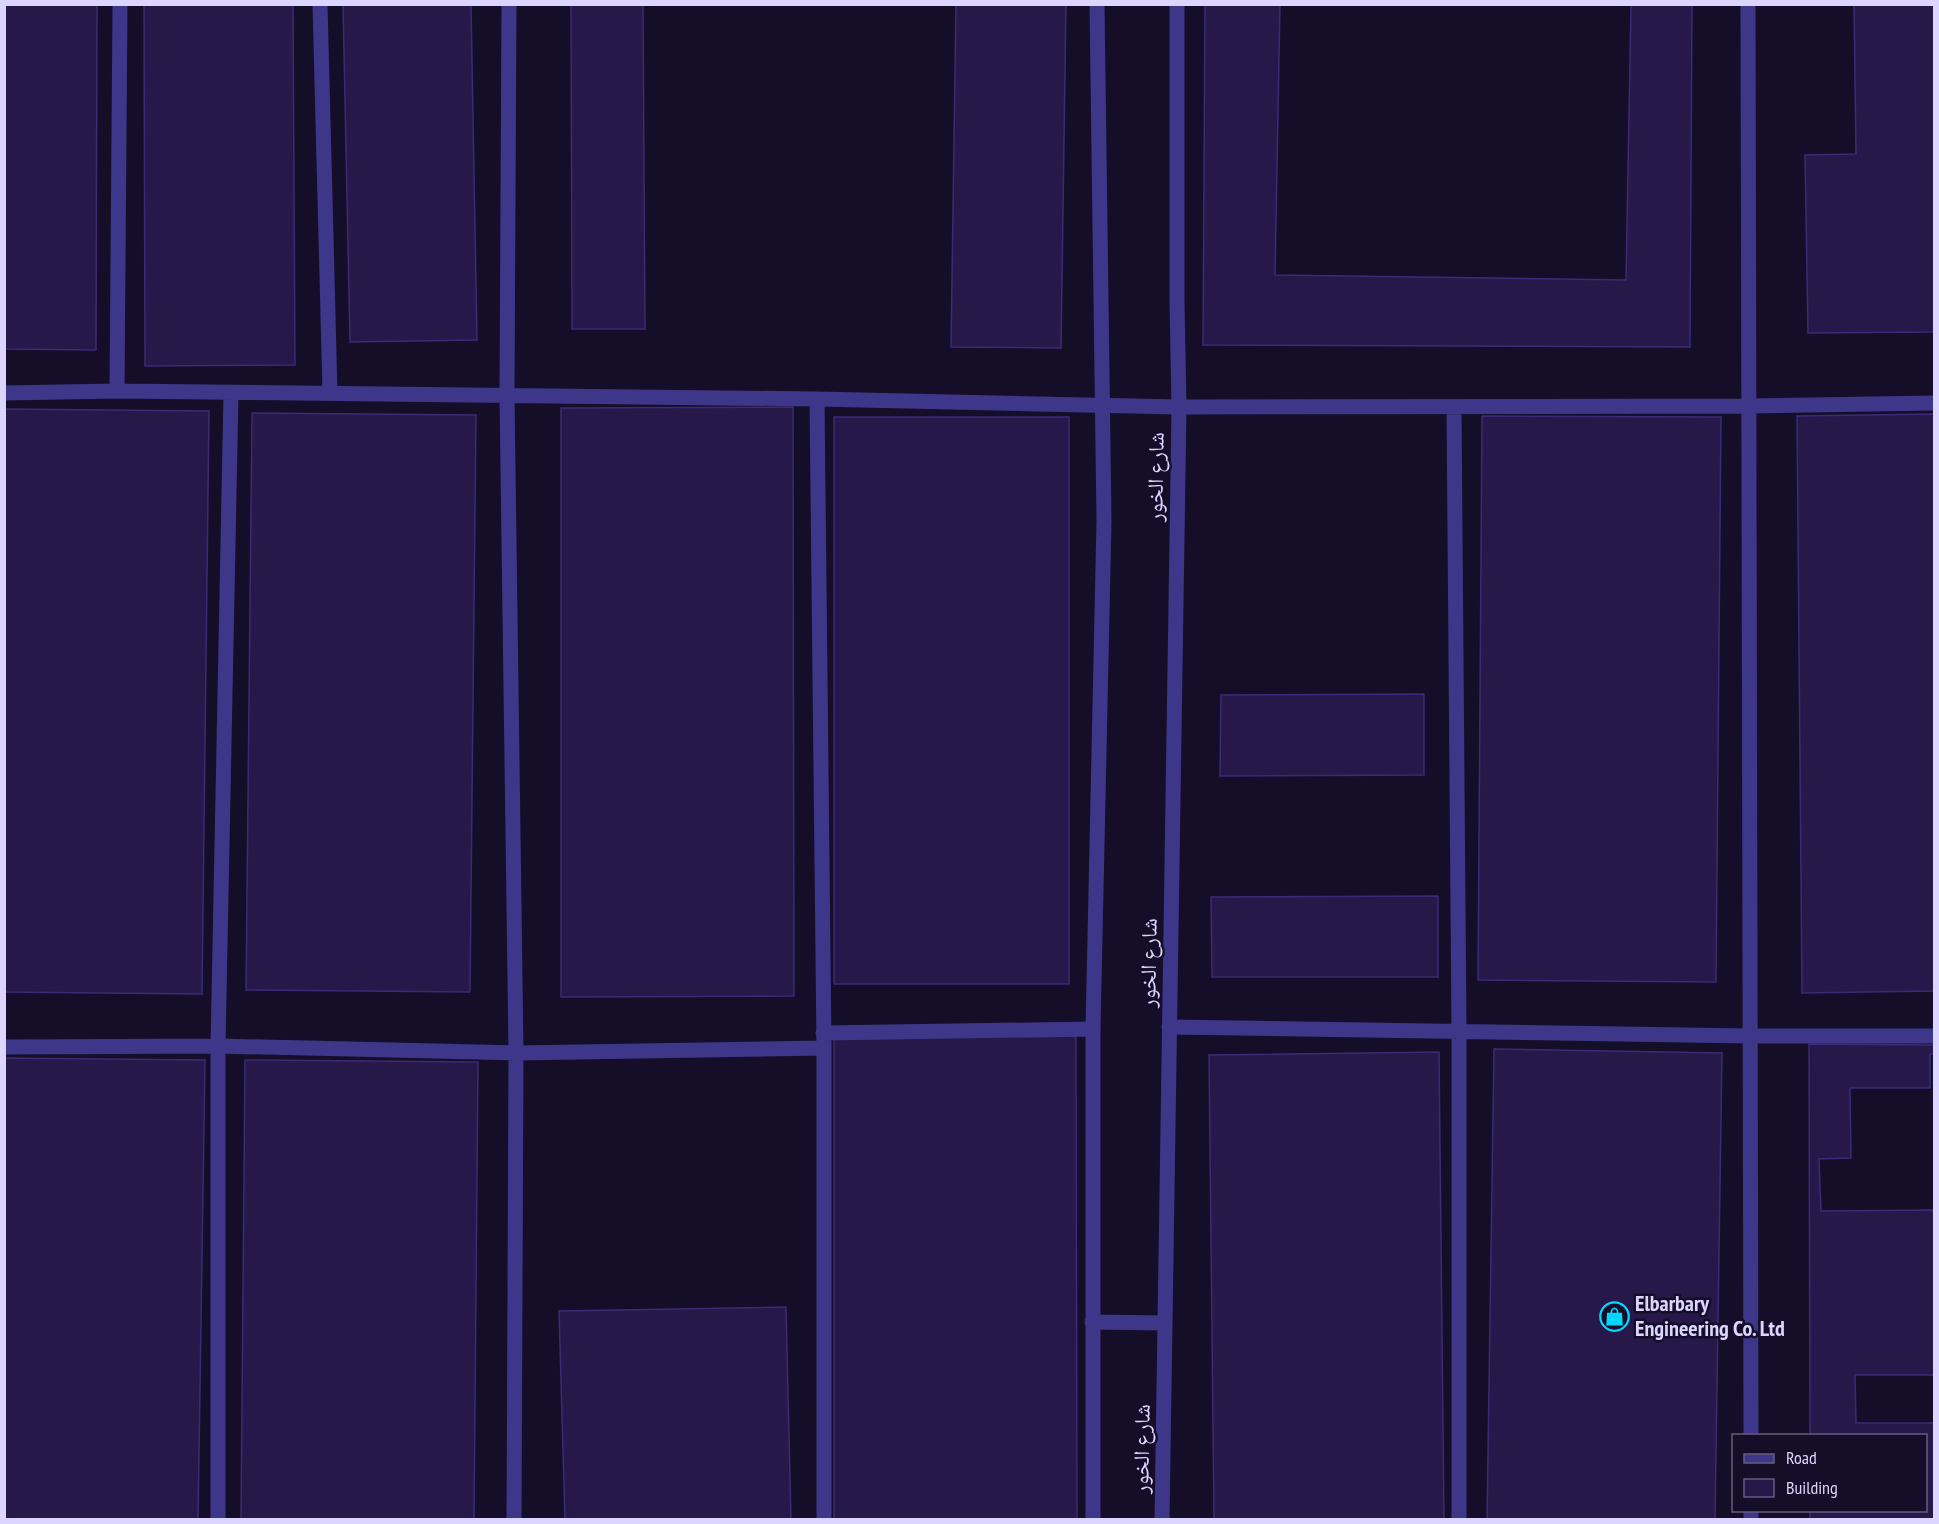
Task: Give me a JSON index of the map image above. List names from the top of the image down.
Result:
{
  "streets": {
    "street": ["شارع الخور"]
  },
  "places": {
    "shop": ["Elbarbary Engineering Co. Ltd"]
  },
  "legend": ["Road", "Building"]
}
